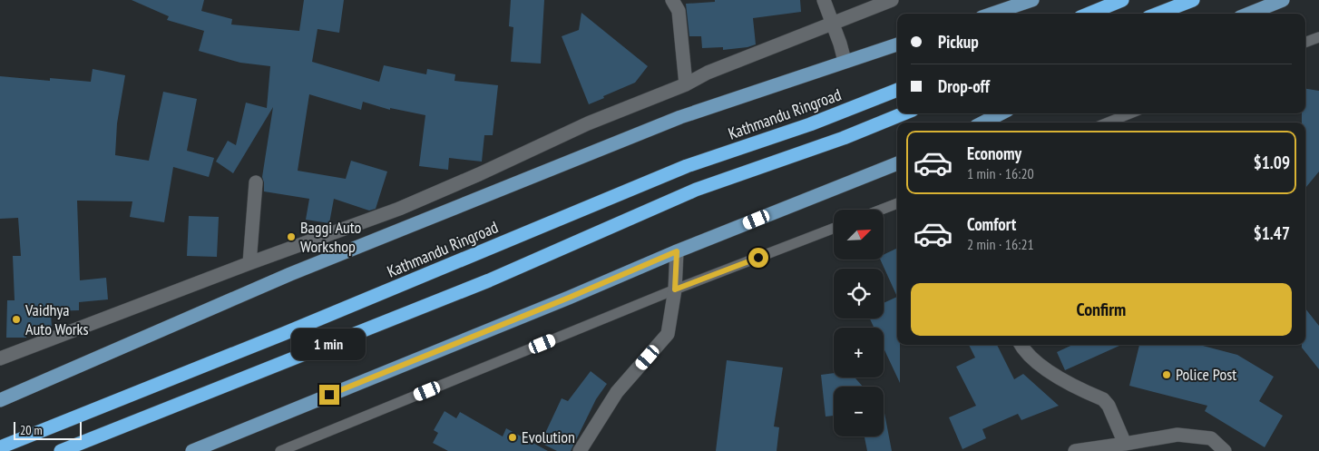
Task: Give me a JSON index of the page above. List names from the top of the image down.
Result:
{
  "streets": {
    "highway": ["Kathmandu Ringroad"]
  },
  "places": [
    "Baggi Auto Workshop",
    "Vaidhya Auto Works",
    "Police Post",
    "Evolution"
  ],
  "scale_bar": "20 m",
  "north": "top right",
  "page": {
    "banner": ["Pickup", "Drop-off"],
    "list": [
      {
        "name": "Economy",
        "note": "1 min · 16:20",
        "value": "$1.09"
      },
      {
        "name": "Comfort",
        "note": "2 min · 16:21",
        "value": "$1.47"
      }
    ],
    "map_buttons": ["+", "−"],
    "buttons": "Confirm",
    "bubble": "1 min",
    "scale": "20 m"
  }
}
